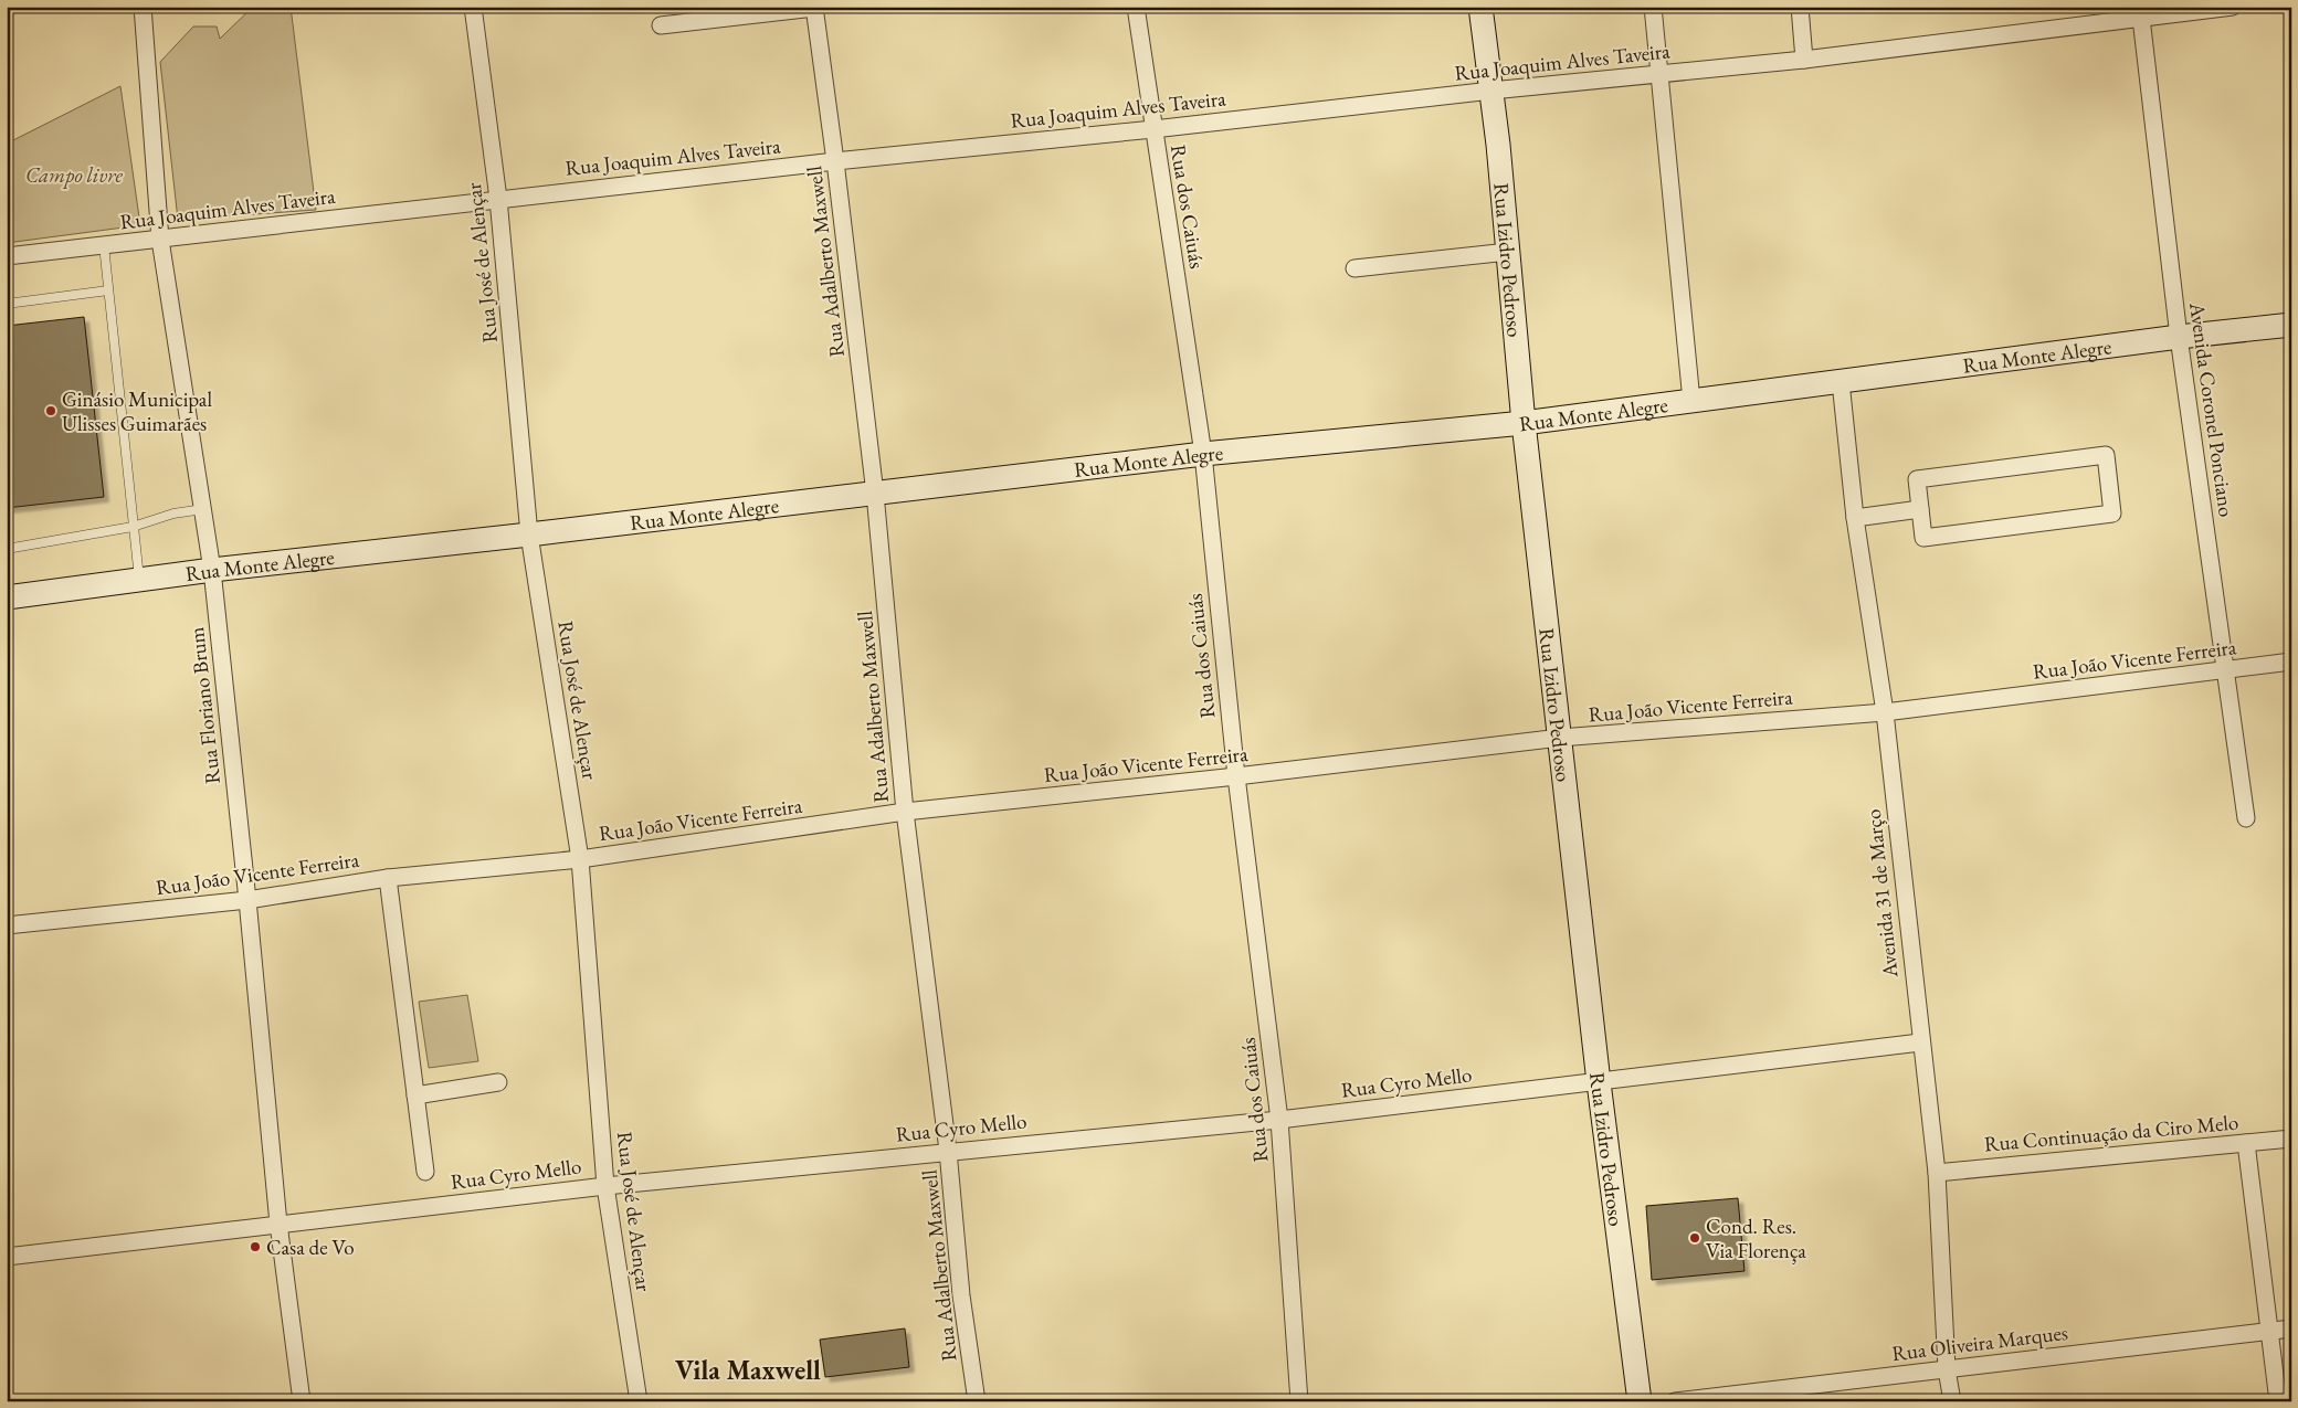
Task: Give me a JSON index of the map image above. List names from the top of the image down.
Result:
{
  "streets": {
    "street": [
      "Rua Joaquim Alves Taveira",
      "Rua dos Caiuás",
      "Rua Izidro Pedroso",
      "Rua Adalberto Maxwell",
      "Rua José de Alençar",
      "Rua Monte Alegre",
      "Avenida Coronel Ponciano",
      "Rua João Vicente Ferreira",
      "Rua Floriano Brum",
      "Avenida 31 de Março",
      "Rua Cyro Mello",
      "Rua Continuação da Ciro Melo",
      "Rua Oliveira Marques"
    ]
  },
  "crossings": [
    ["Rua Joaquim Alves Taveira", "Rua dos Caiuás"],
    ["Rua Joaquim Alves Taveira", "Rua Izidro Pedroso"],
    ["Rua Joaquim Alves Taveira", "Rua Adalberto Maxwell"],
    ["Rua Joaquim Alves Taveira", "Rua José de Alençar"],
    ["Rua Joaquim Alves Taveira", "Avenida Coronel Ponciano"],
    ["Rua Joaquim Alves Taveira", "Rua Floriano Brum"],
    ["Rua dos Caiuás", "Rua Monte Alegre"],
    ["Rua dos Caiuás", "Rua João Vicente Ferreira"],
    ["Rua dos Caiuás", "Rua Cyro Mello"],
    ["Rua Izidro Pedroso", "Rua Monte Alegre"],
    ["Rua Izidro Pedroso", "Rua João Vicente Ferreira"],
    ["Rua Izidro Pedroso", "Rua Cyro Mello"],
    ["Rua Adalberto Maxwell", "Rua Monte Alegre"],
    ["Rua Adalberto Maxwell", "Rua João Vicente Ferreira"],
    ["Rua Adalberto Maxwell", "Rua Cyro Mello"],
    ["Rua José de Alençar", "Rua Monte Alegre"],
    ["Rua José de Alençar", "Rua João Vicente Ferreira"],
    ["Rua José de Alençar", "Rua Cyro Mello"],
    ["Rua Monte Alegre", "Avenida Coronel Ponciano"],
    ["Rua Monte Alegre", "Rua Floriano Brum"],
    ["Rua Monte Alegre", "Avenida 31 de Março"],
    ["Avenida Coronel Ponciano", "Rua João Vicente Ferreira"],
    ["Rua João Vicente Ferreira", "Rua Floriano Brum"],
    ["Rua João Vicente Ferreira", "Avenida 31 de Março"],
    ["Rua Floriano Brum", "Rua Cyro Mello"],
    ["Avenida 31 de Março", "Rua Cyro Mello"],
    ["Avenida 31 de Março", "Rua Continuação da Ciro Melo"],
    ["Avenida 31 de Março", "Rua Oliveira Marques"]
  ],
  "districts": ["Vila Maxwell"],
  "parks": ["Campo livre"],
  "places": ["Ginásio Municipal Ulisses Guimarães", "Cond. Res. Via Florença", "Casa de Vo"]
}
